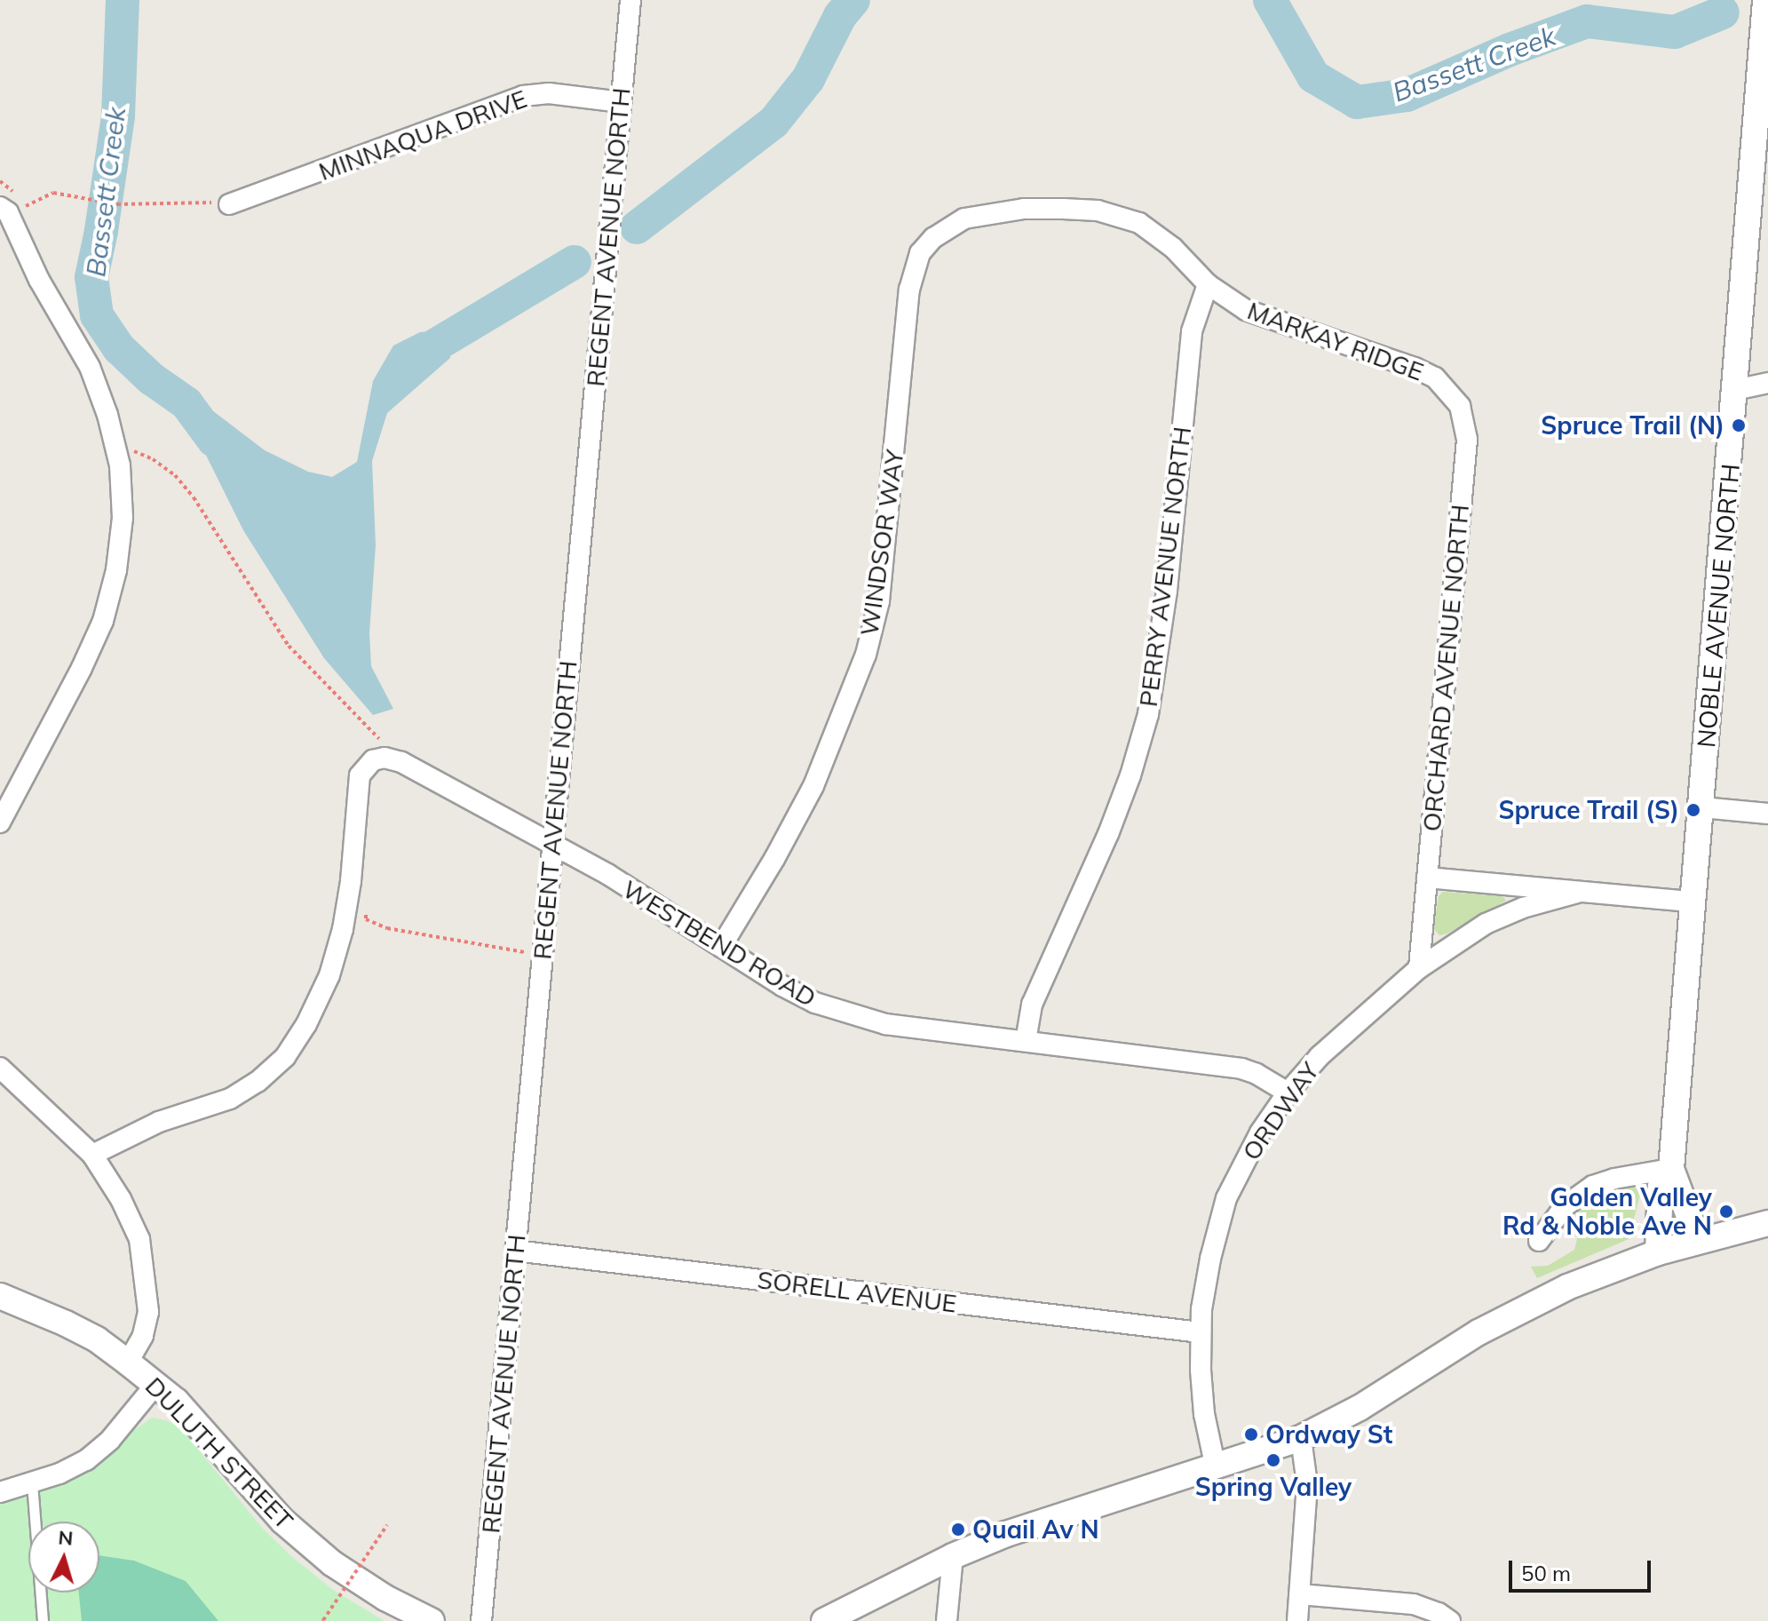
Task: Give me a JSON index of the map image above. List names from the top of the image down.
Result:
{
  "streets": {
    "street": [
      "MINNAQUA DRIVE",
      "REGENT AVENUE NORTH",
      "MARKAY RIDGE",
      "WINDSOR WAY",
      "PERRY AVENUE NORTH",
      "NOBLE AVENUE NORTH",
      "ORCHARD AVENUE NORTH",
      "WESTBEND ROAD",
      "ORDWAY",
      "SORELL AVENUE",
      "DULUTH STREET"
    ]
  },
  "crossings": [
    ["MINNAQUA DRIVE", "REGENT AVENUE NORTH"],
    ["REGENT AVENUE NORTH", "WESTBEND ROAD"],
    ["REGENT AVENUE NORTH", "SORELL AVENUE"],
    ["MARKAY RIDGE", "WINDSOR WAY"],
    ["MARKAY RIDGE", "PERRY AVENUE NORTH"],
    ["MARKAY RIDGE", "ORCHARD AVENUE NORTH"],
    ["WINDSOR WAY", "WESTBEND ROAD"],
    ["PERRY AVENUE NORTH", "WESTBEND ROAD"],
    ["NOBLE AVENUE NORTH", "ORDWAY"],
    ["ORCHARD AVENUE NORTH", "ORDWAY"],
    ["WESTBEND ROAD", "ORDWAY"],
    ["ORDWAY", "SORELL AVENUE"]
  ],
  "water": ["Bassett Creek"],
  "places": [
    "Spruce Trail (N)",
    "Spruce Trail (S)",
    "Golden Valley Rd & Noble Ave N",
    "Ordway St",
    "Spring Valley",
    "Quail Av N"
  ],
  "scale_bar": "50 m",
  "north": "top"
}
